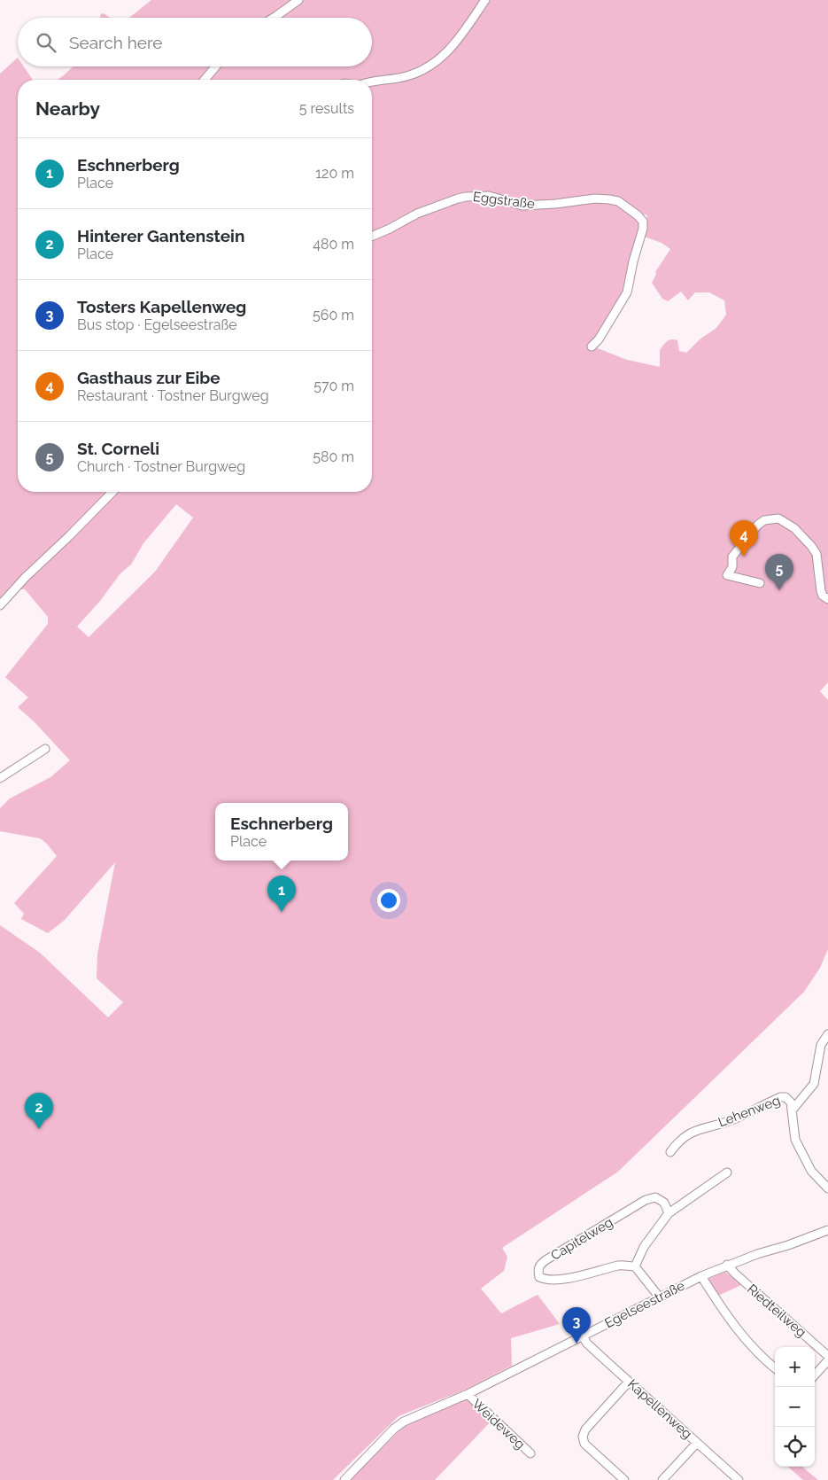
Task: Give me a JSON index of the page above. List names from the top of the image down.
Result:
{
  "streets": {
    "street": [
      "Eggstraße",
      "Lehenweg",
      "Capitelweg",
      "Egelseestraße",
      "Riedteilweg",
      "Kapellenweg",
      "Weideweg"
    ]
  },
  "crossings": [
    ["Egelseestraße", "Riedteilweg"],
    ["Egelseestraße", "Kapellenweg"],
    ["Egelseestraße", "Weideweg"]
  ],
  "page": {
    "search": "Search here",
    "heading": ["Nearby", "5 results"],
    "list": [
      {
        "mark": "1",
        "name": "Eschnerberg",
        "note": "Place",
        "value": "120 m"
      },
      {
        "mark": "2",
        "name": "Hinterer Gantenstein",
        "note": "Place",
        "value": "480 m"
      },
      {
        "mark": "3",
        "name": "Tosters Kapellenweg",
        "note": "Bus stop · Egelseestraße",
        "value": "560 m"
      },
      {
        "mark": "4",
        "name": "Gasthaus zur Eibe",
        "note": "Restaurant · Tostner Burgweg",
        "value": "570 m"
      },
      {
        "mark": "5",
        "name": "St. Corneli",
        "note": "Church · Tostner Burgweg",
        "value": "580 m"
      }
    ],
    "pins": [
      "4",
      "5",
      "1",
      "2",
      "3"
    ],
    "popup": ["Eschnerberg", "Place"],
    "map_buttons": ["+", "−"]
  }
}
